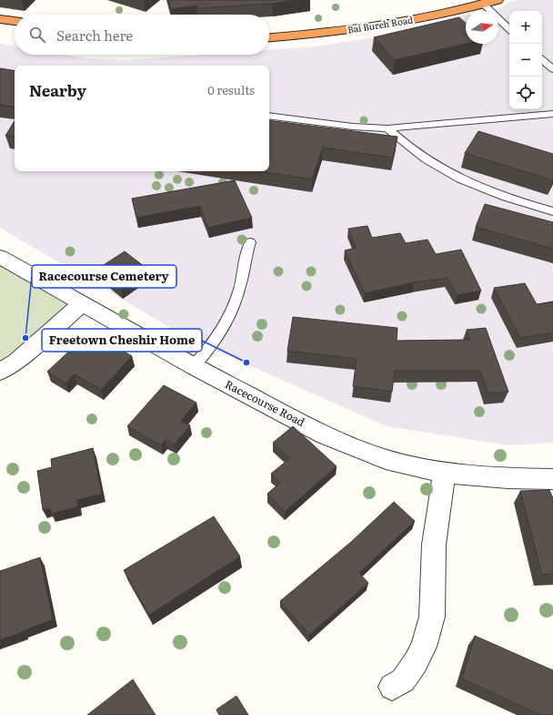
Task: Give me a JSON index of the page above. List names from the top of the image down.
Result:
{
  "streets": {
    "highway": ["Bai Bureh Road"],
    "street": ["Racecourse Road"]
  },
  "places": ["Racecourse Cemetery", "Freetown Cheshir Home"],
  "north": "right",
  "page": {
    "map_buttons": ["+", "−"],
    "search": "Search here",
    "heading": ["Nearby", "0 results"]
  }
}
